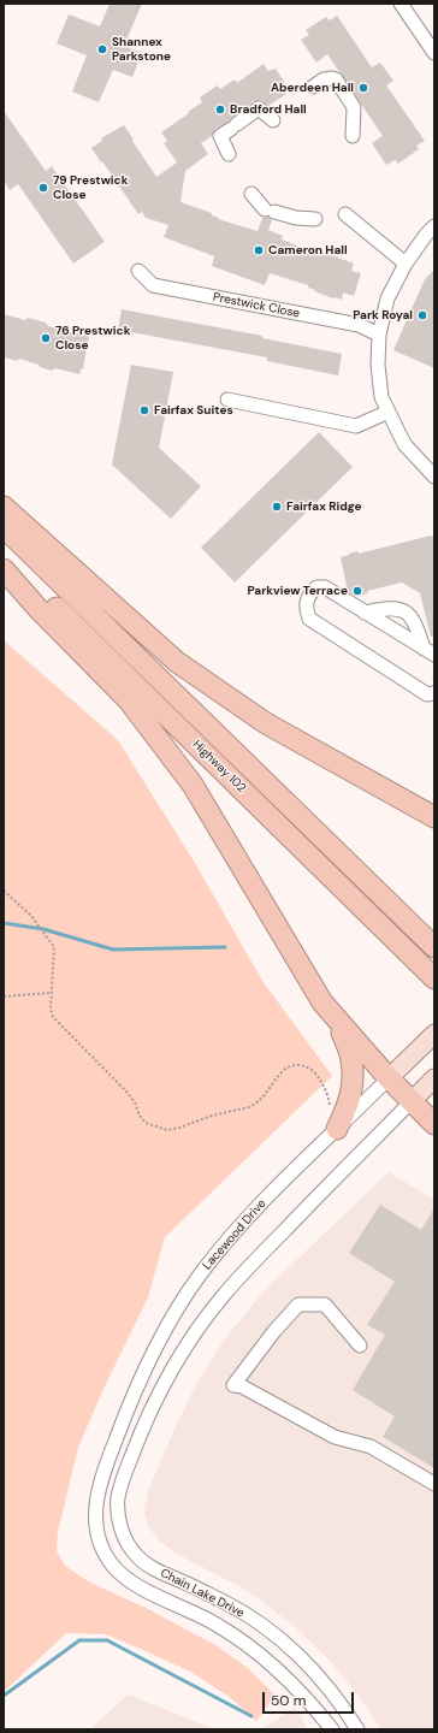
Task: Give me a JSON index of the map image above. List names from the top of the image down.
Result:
{
  "streets": {
    "highway": ["Highway 102"],
    "main road": ["Lacewood Drive"],
    "street": ["Prestwick Close", "Chain Lake Drive"]
  },
  "crossings": [
    ["Lacewood Drive", "Chain Lake Drive"]
  ],
  "places": [
    "Shannex Parkstone",
    "Aberdeen Hall",
    "Bradford Hall",
    "79 Prestwick Close",
    "Cameron Hall",
    "Park Royal",
    "76 Prestwick Close",
    "Fairfax Suites",
    "Fairfax Ridge",
    "Parkview Terrace"
  ],
  "scale_bar": "50 m"
}
